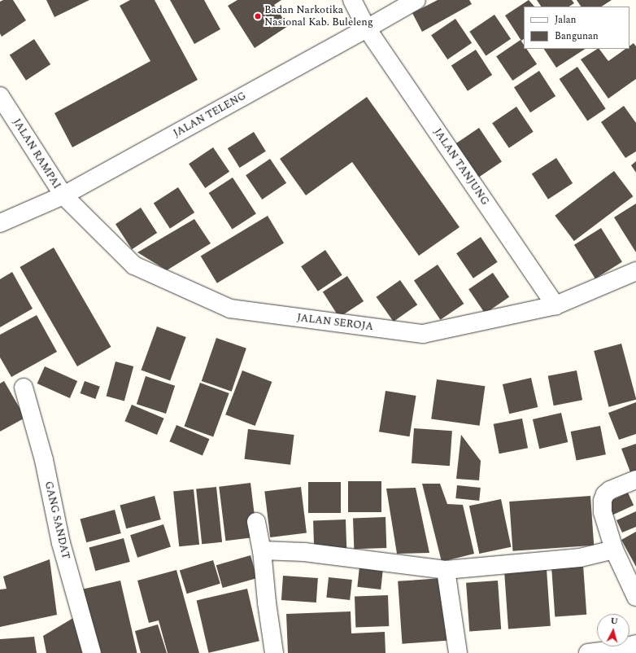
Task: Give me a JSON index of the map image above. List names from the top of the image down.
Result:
{
  "streets": {
    "street": [
      "JALAN TELENG",
      "JALAN RAMPAI",
      "JALAN TANJUNG",
      "JALAN SEROJA",
      "GANG SANDAT"
    ]
  },
  "crossings": [
    ["JALAN TELENG", "JALAN RAMPAI"],
    ["JALAN TELENG", "JALAN TANJUNG"],
    ["JALAN TELENG", "JALAN SEROJA"],
    ["JALAN RAMPAI", "JALAN SEROJA"],
    ["JALAN TANJUNG", "JALAN SEROJA"]
  ],
  "places": ["Badan Narkotika Nasional Kab. Buleleng"],
  "legend": ["Jalan", "Bangunan"],
  "north": "top"
}
